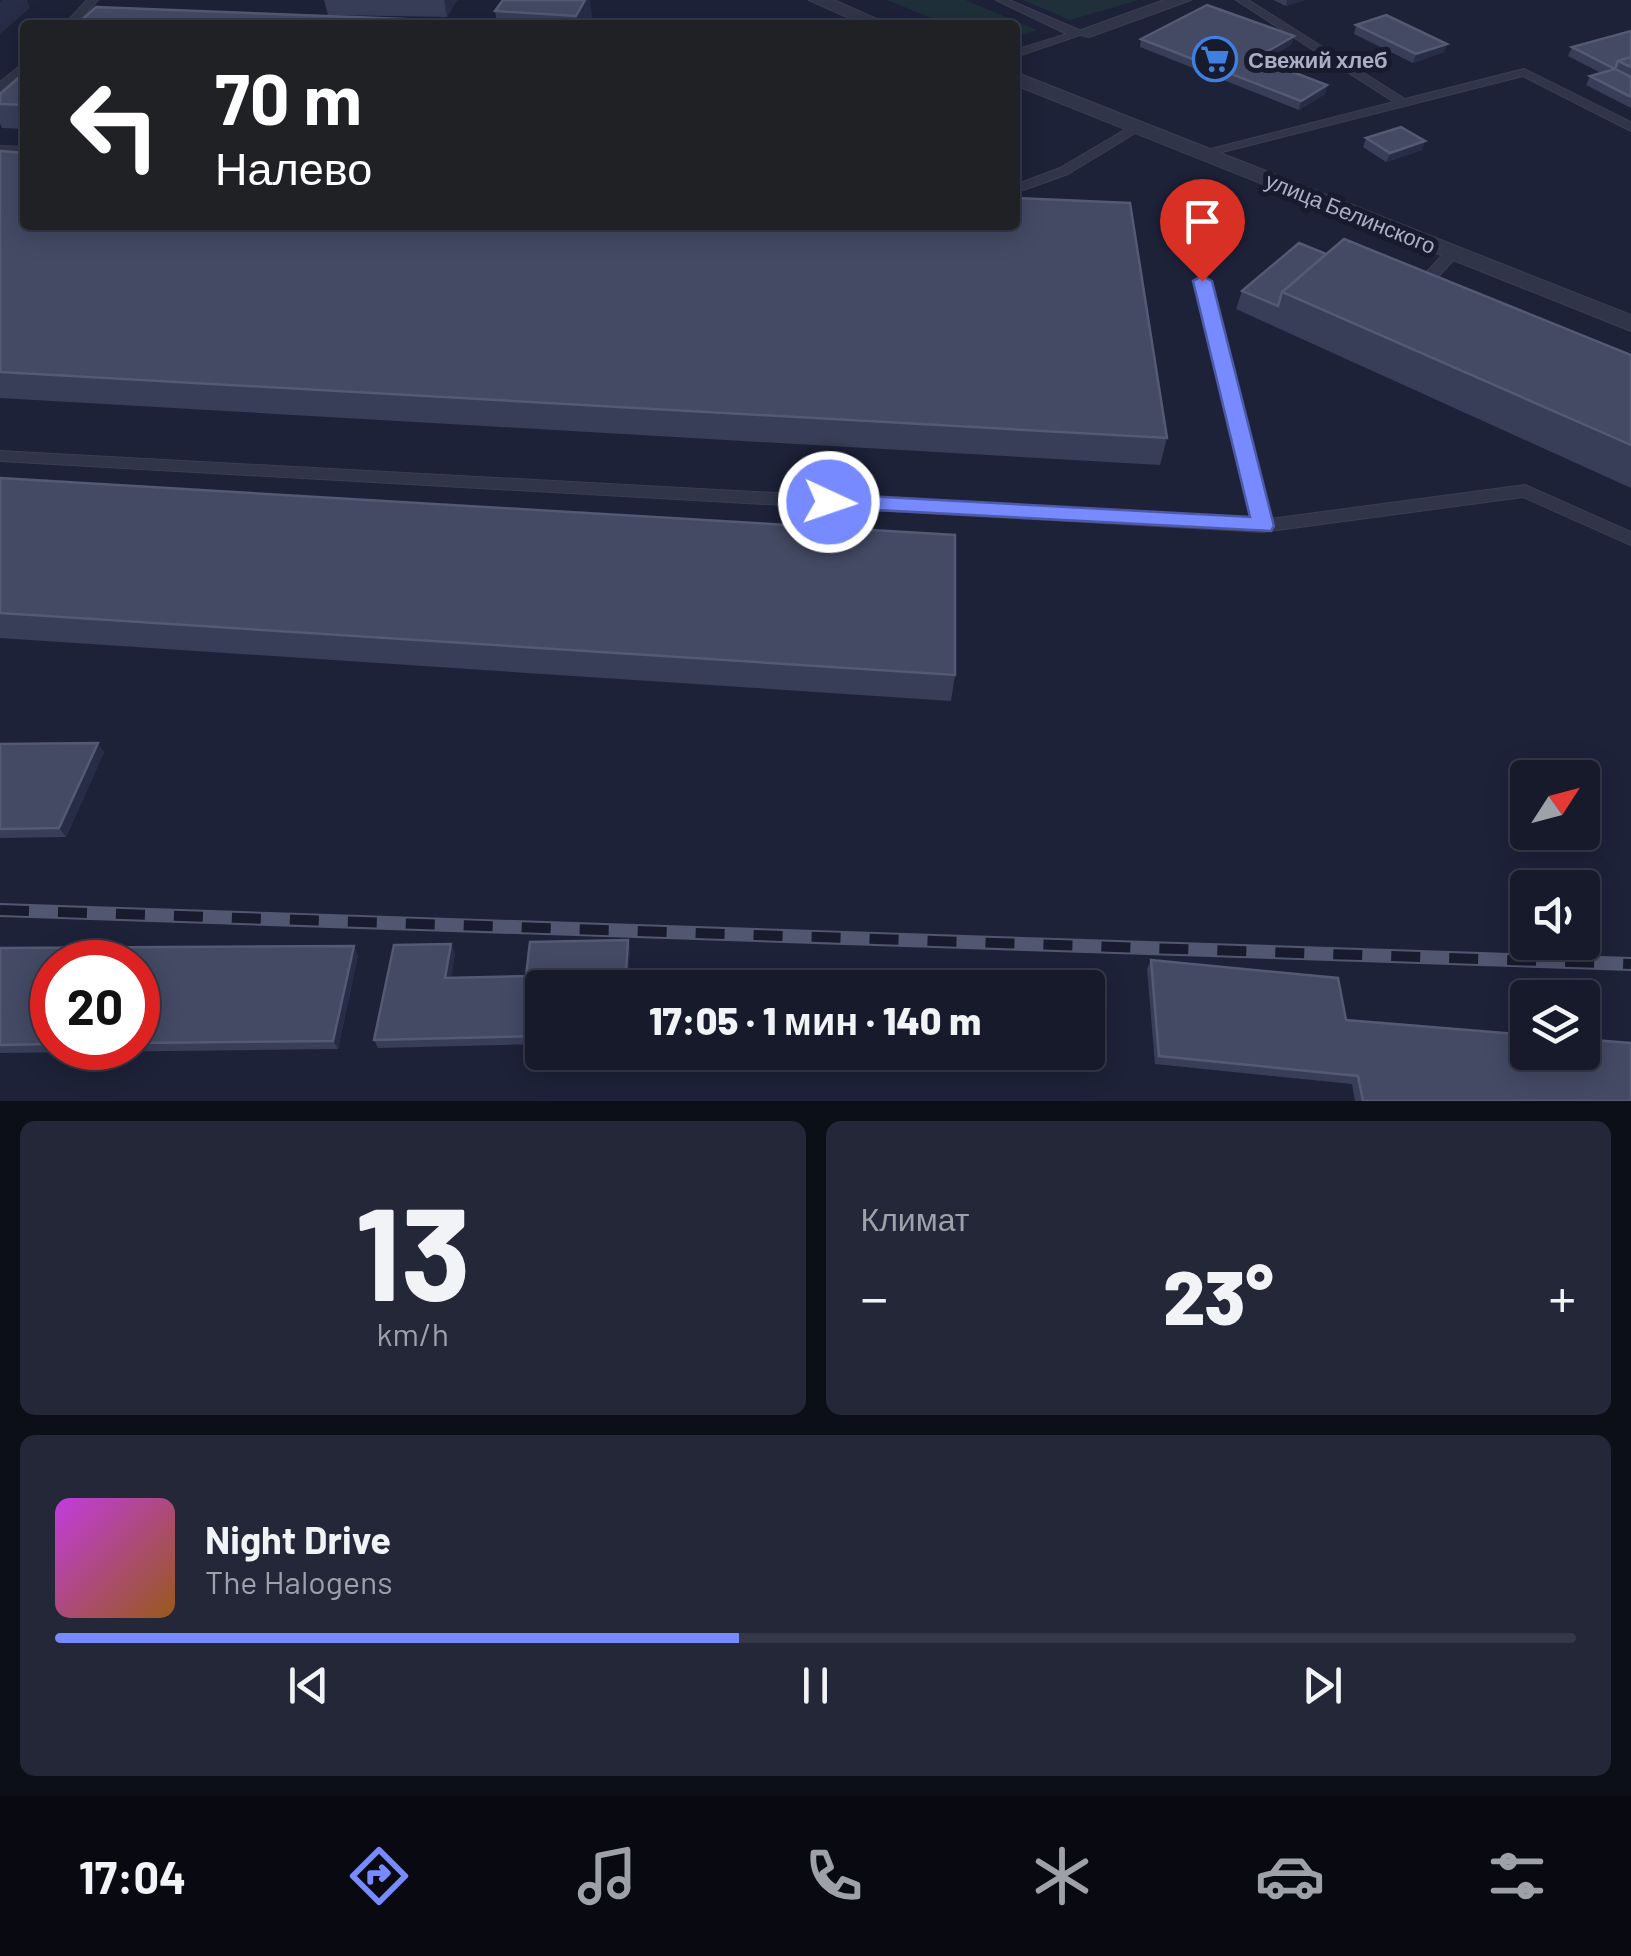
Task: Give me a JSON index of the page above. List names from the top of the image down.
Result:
{
  "streets": {
    "street": ["улица Белинского"]
  },
  "places": {
    "supermarket": ["Свежий хлеб"]
  },
  "north": "top right",
  "page": {
    "turn": ["70 m", "Налево"],
    "limit": "20",
    "trip": "17:05 · 1 мин · 140 m",
    "tile": [
      ["13", "km/h"],
      "Климат"
    ],
    "heat": ["−", "23°", "+"],
    "song": ["Night Drive", "The Halogens"],
    "tabs": "17:04"
  }
}
